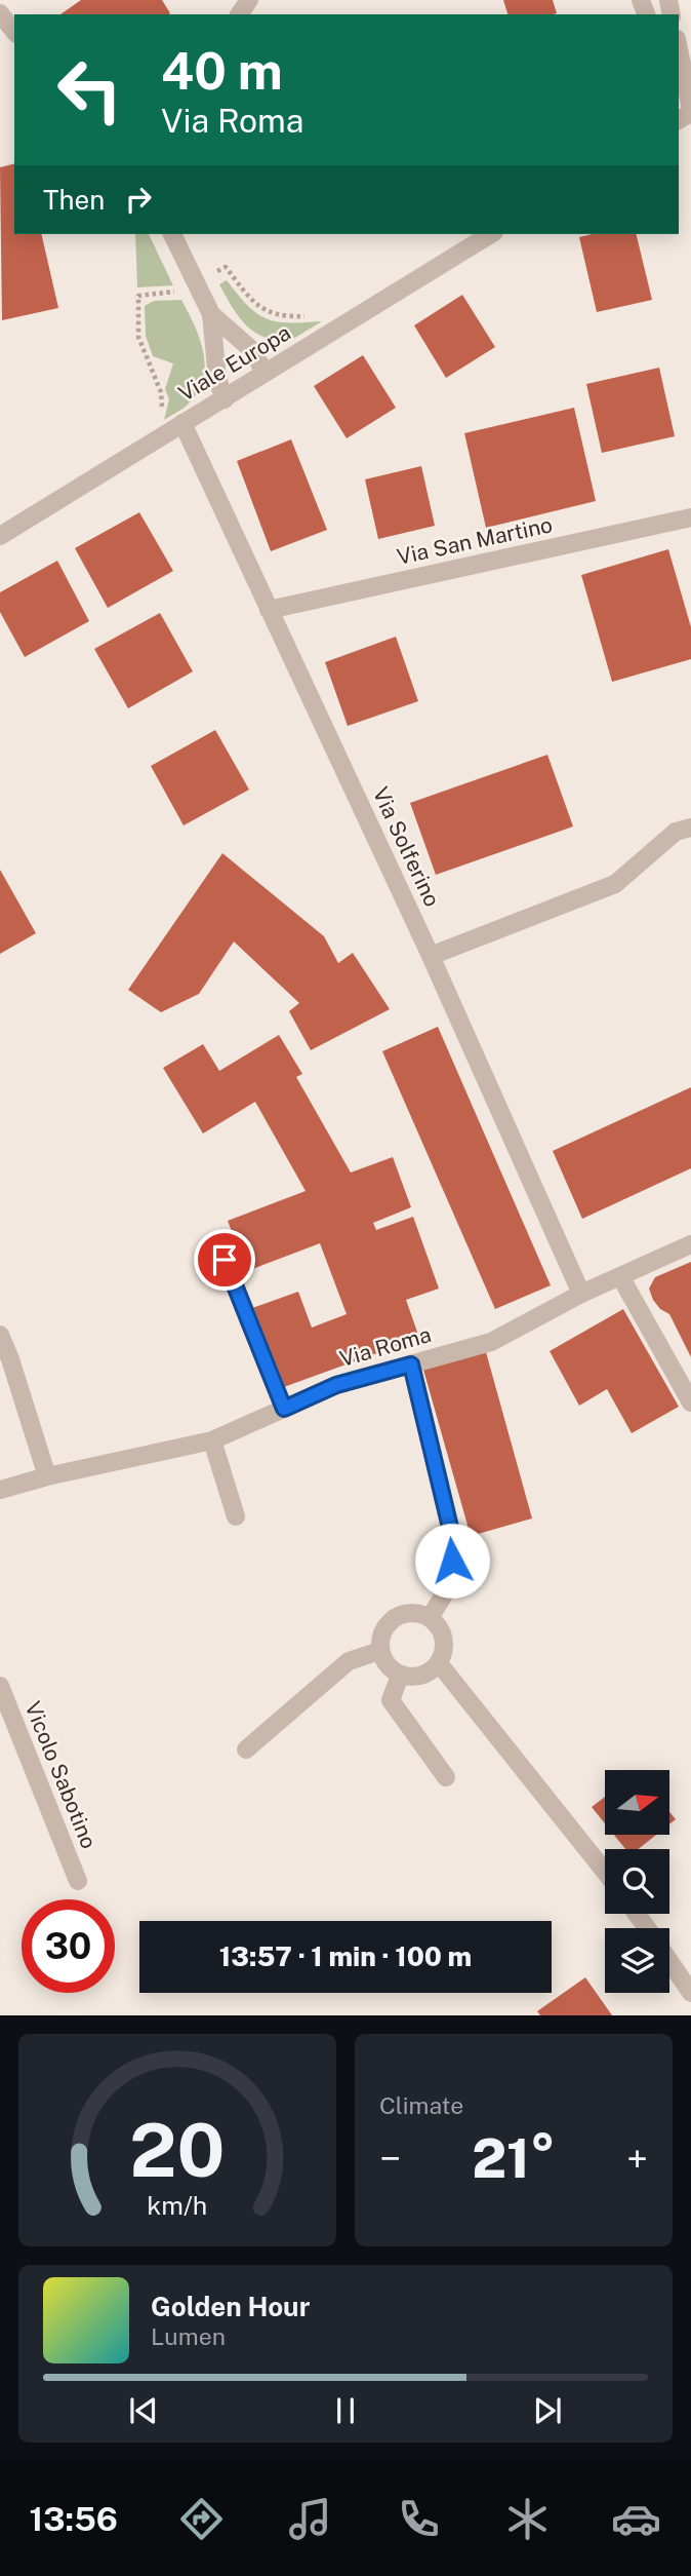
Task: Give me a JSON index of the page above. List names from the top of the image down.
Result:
{
  "streets": {
    "street": [
      "Viale Europa",
      "Via San Martino",
      "Via Solferino",
      "Via Roma",
      "Vicolo Sabotino"
    ]
  },
  "crossings": [
    ["Viale Europa", "Via Solferino"],
    ["Via San Martino", "Via Solferino"],
    ["Via Solferino", "Via Roma"]
  ],
  "north": "right",
  "page": {
    "turn": ["40 m", "Via Roma"],
    "then": "Then",
    "limit": "30",
    "trip": "13:57 · 1 min · 100 m",
    "tile": "Climate",
    "heat": ["−", "21°", "+"],
    "song": ["Golden Hour", "Lumen"],
    "tabs": "13:56",
    "gauge": ["20", "km/h"]
  }
}
